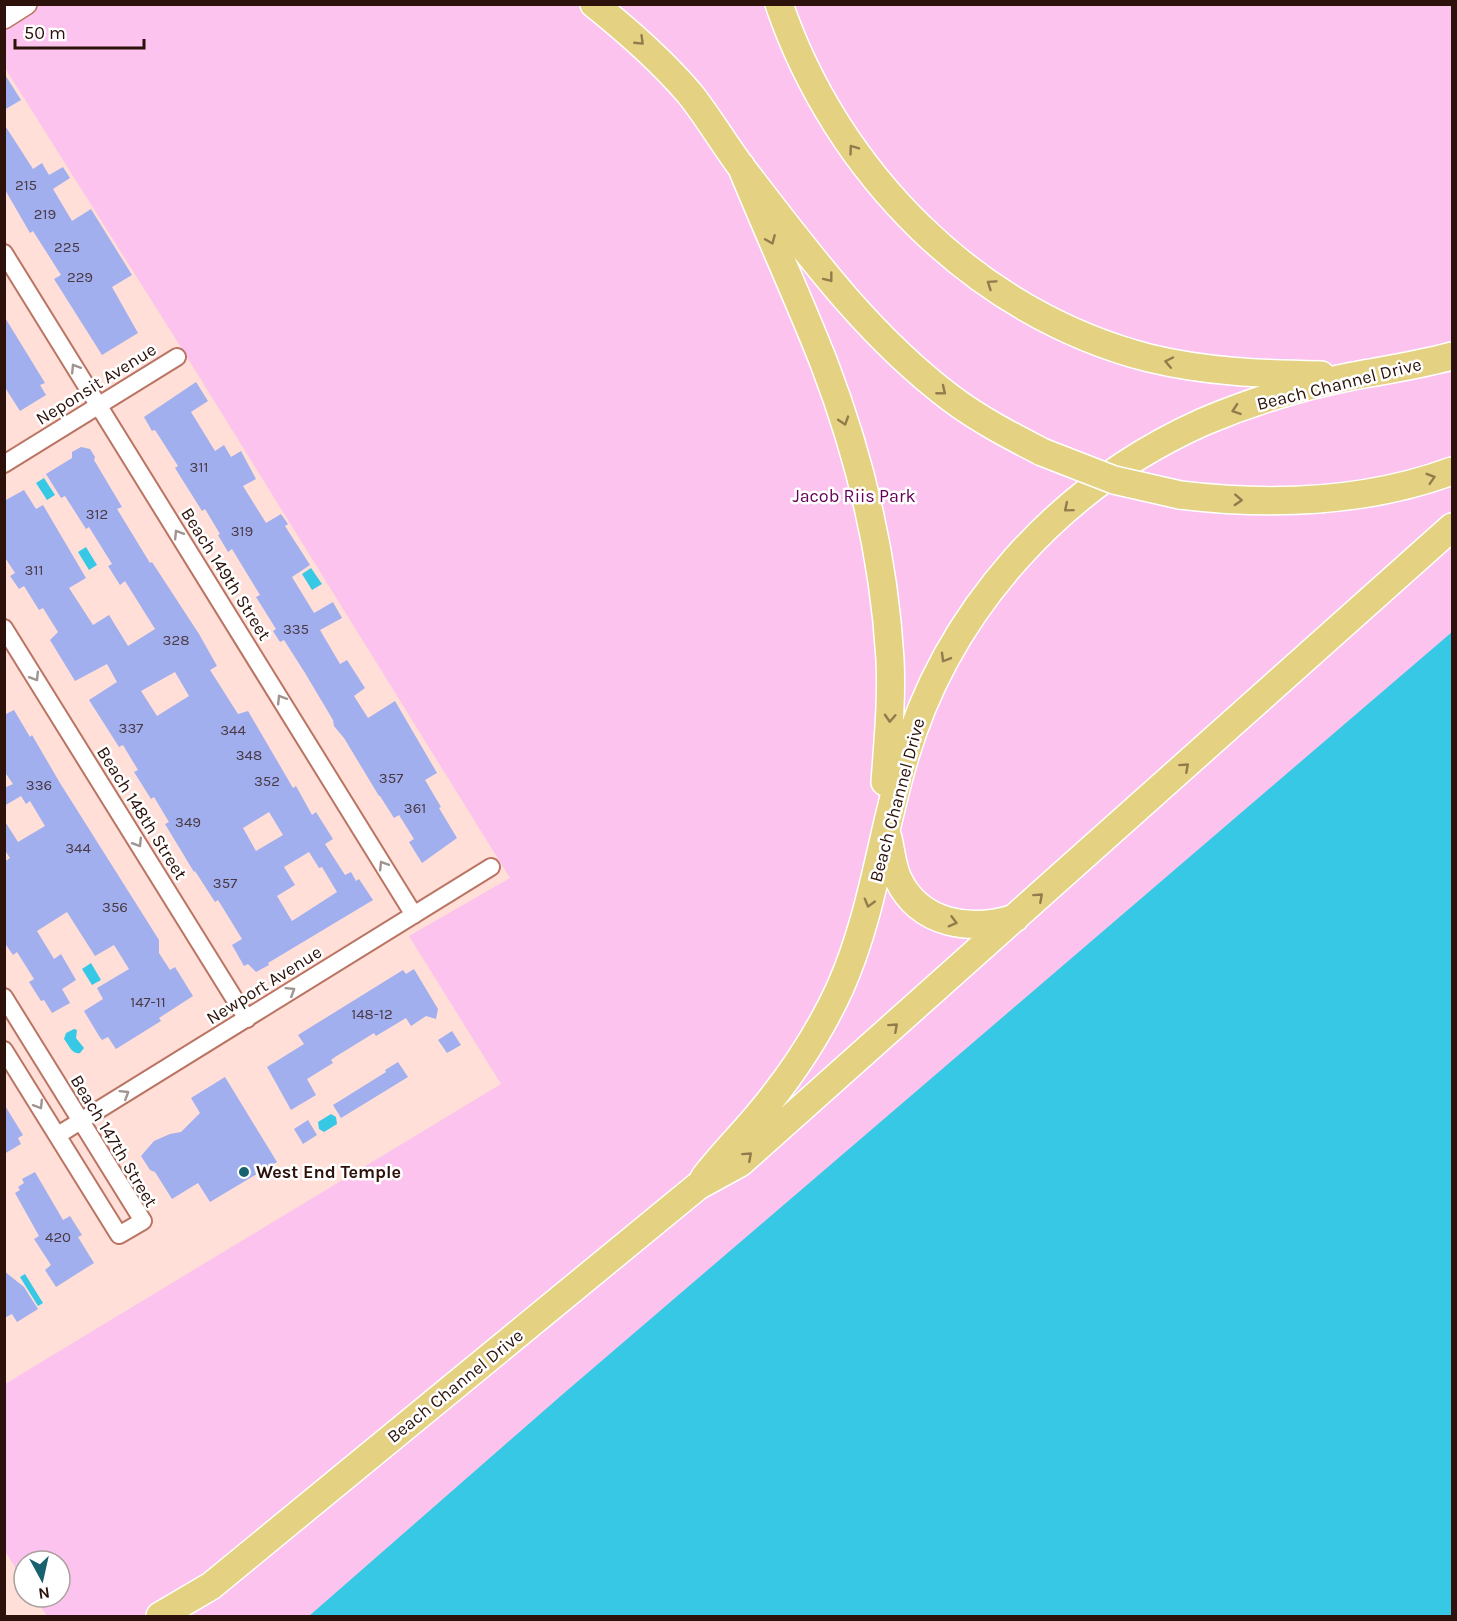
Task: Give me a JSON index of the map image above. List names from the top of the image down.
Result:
{
  "streets": {
    "main road": ["Beach Channel Drive"],
    "street": [
      "Neponsit Avenue",
      "Beach 149th Street",
      "Beach 148th Street",
      "Newport Avenue",
      "Beach 147th Street"
    ]
  },
  "crossings": [
    ["Neponsit Avenue", "Beach 149th Street"],
    ["Beach 149th Street", "Newport Avenue"],
    ["Beach 148th Street", "Newport Avenue"],
    ["Newport Avenue", "Beach 147th Street"]
  ],
  "one_way": ["Beach 149th Street", "Beach 148th Street", "Newport Avenue"],
  "parks": ["Jacob Riis Park"],
  "places": ["West End Temple"],
  "house_numbers": [
    "215",
    "219",
    "225",
    "229",
    "311",
    "312",
    "319",
    "311",
    "335",
    "328",
    "337",
    "344",
    "348",
    "357",
    "352",
    "336",
    "361",
    "349",
    "344",
    "357",
    "356",
    "147-11",
    "148-12",
    "420"
  ],
  "scale_bar": "50 m",
  "north": "bottom"
}
